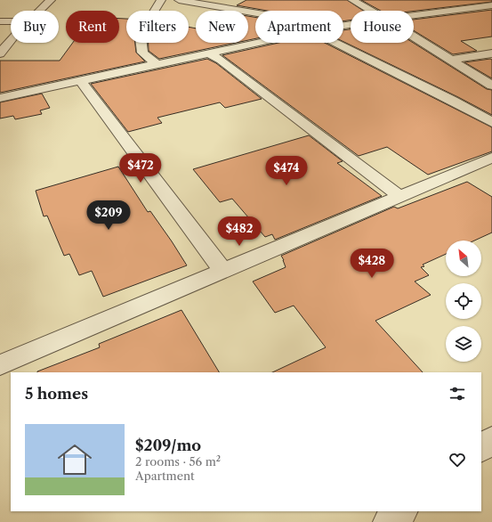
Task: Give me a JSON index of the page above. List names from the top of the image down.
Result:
{
  "north": "top left",
  "page": {
    "chip": [
      "Buy",
      "Rent",
      "Filters",
      "New",
      "Apartment",
      "House"
    ],
    "price": [
      "$472",
      "$474",
      "$209",
      "$482",
      "$428"
    ],
    "heading": "5 homes",
    "list": [
      {
        "name": "$209/mo",
        "note": "2 rooms · 56 m² · Apartment"
      }
    ]
  }
}
